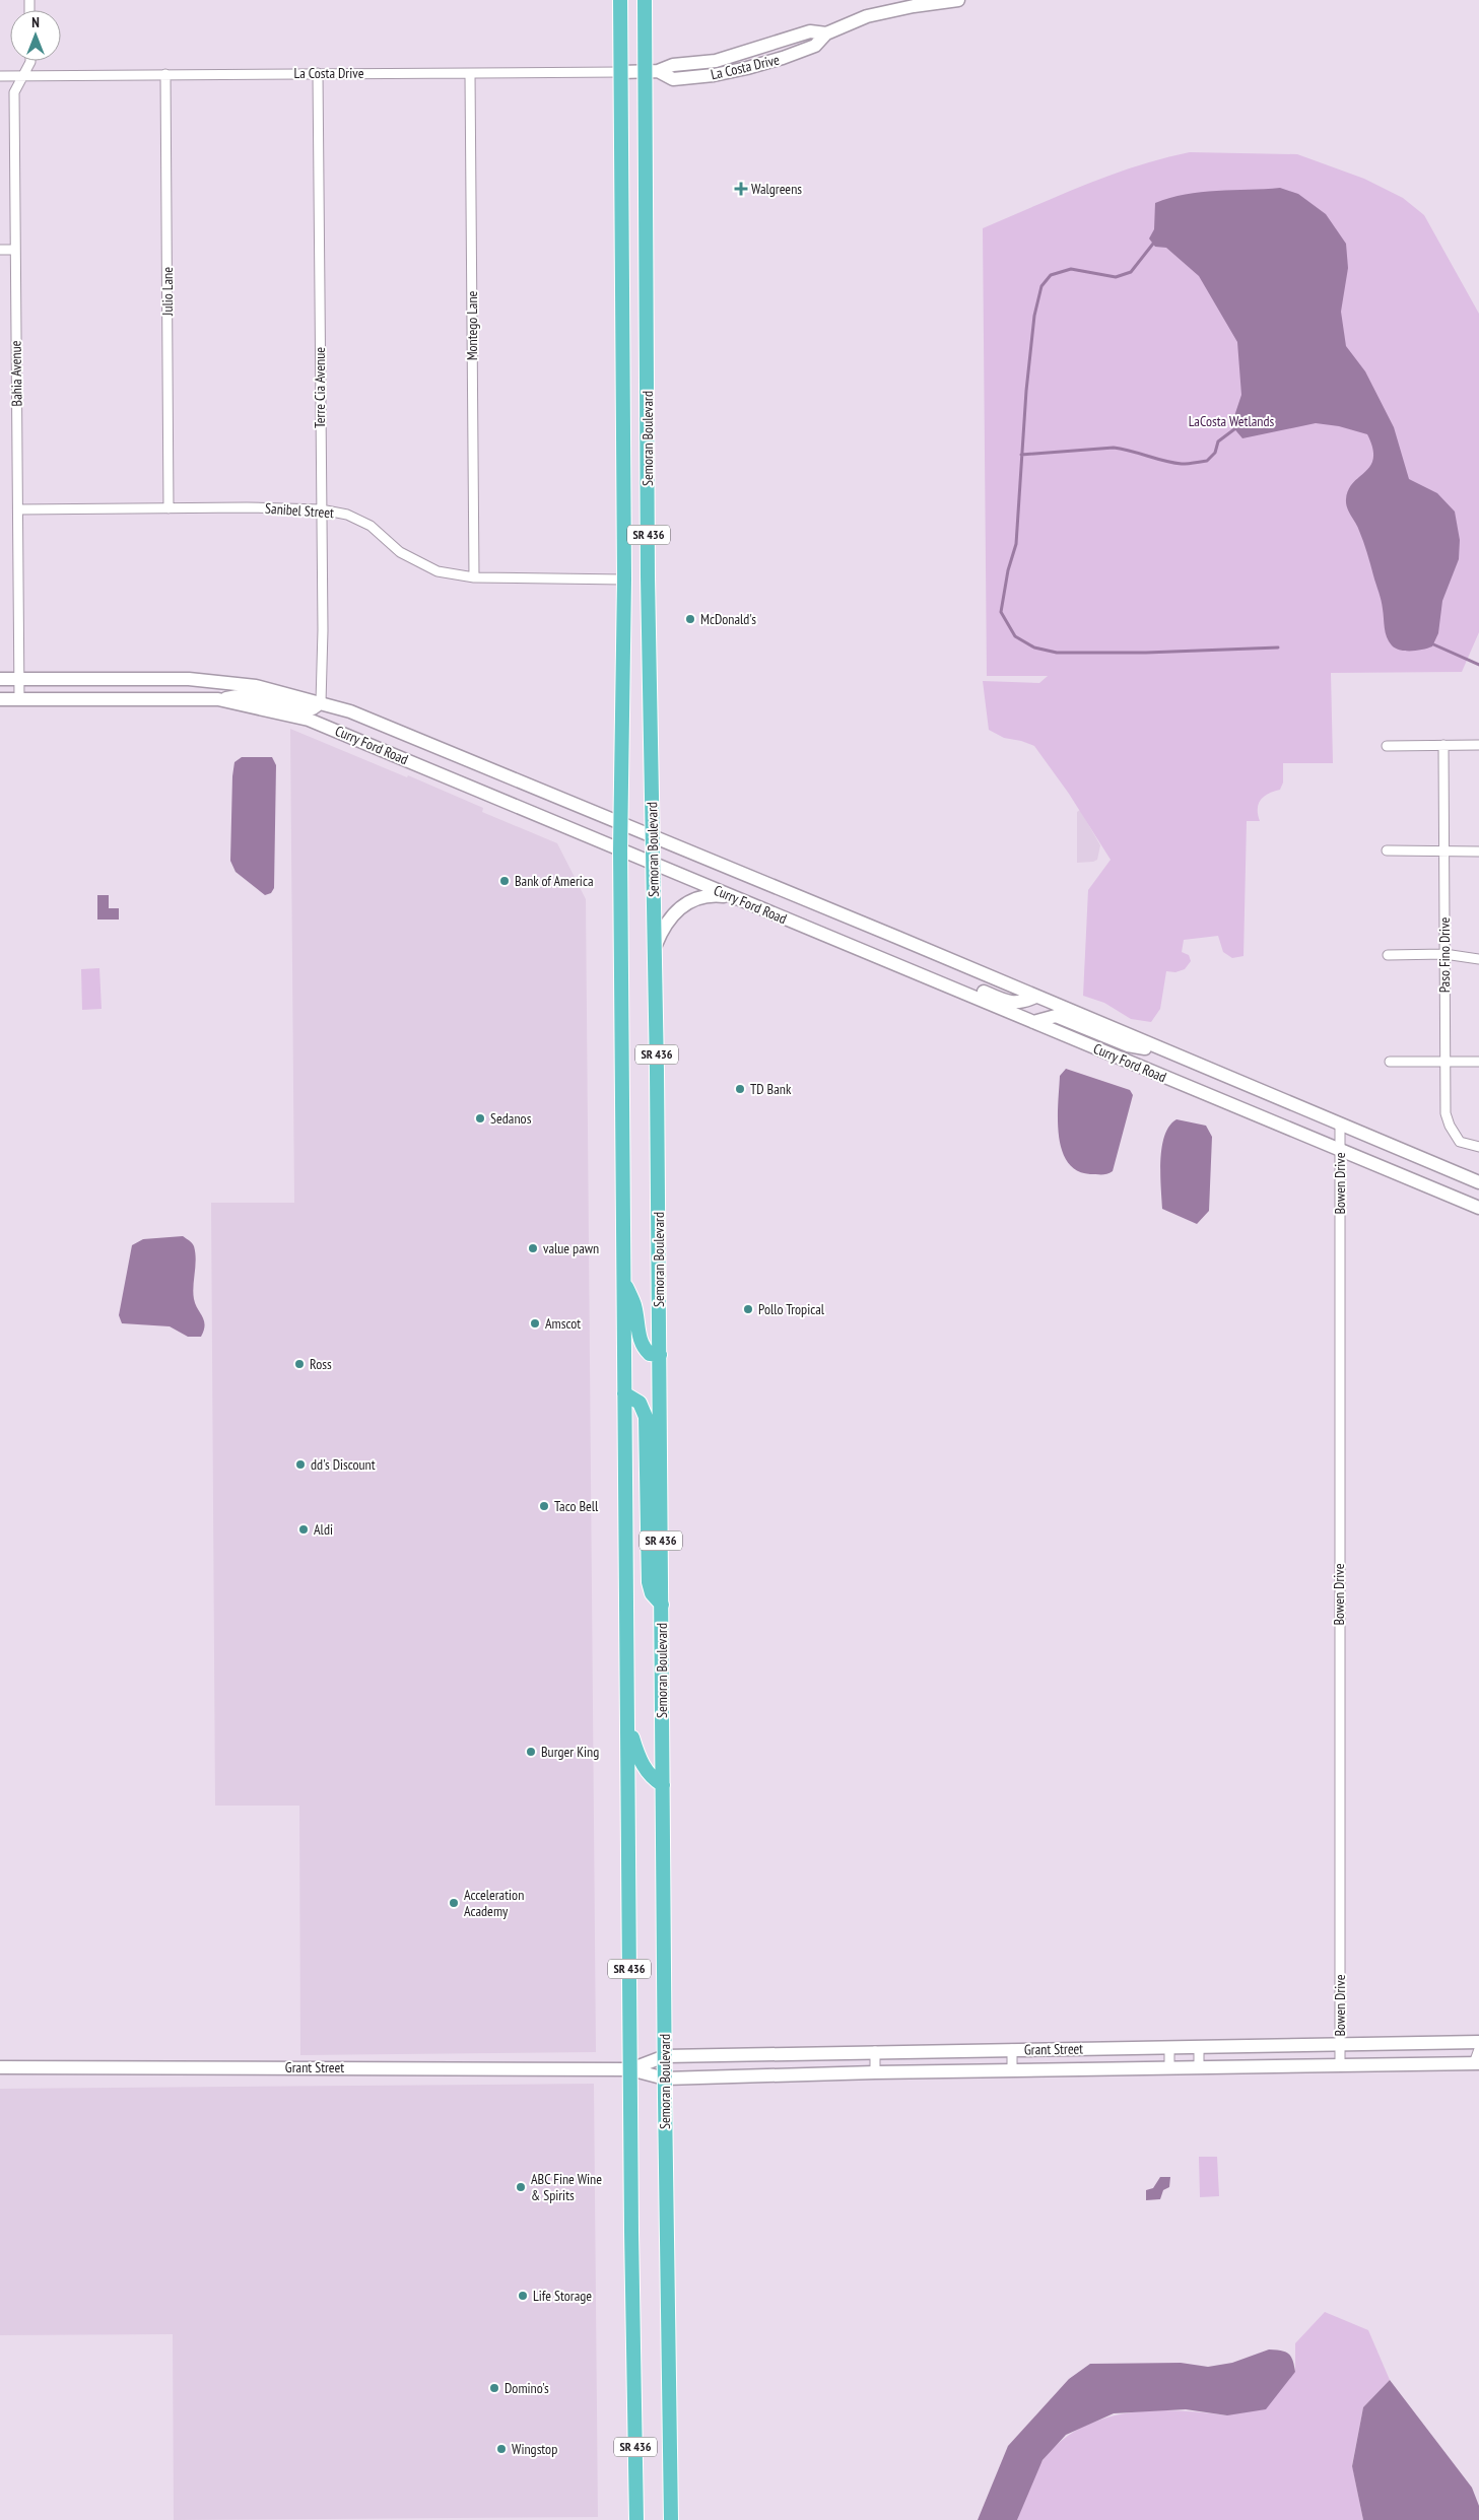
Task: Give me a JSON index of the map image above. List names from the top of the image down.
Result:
{
  "streets": {
    "main road": [
      "La Costa Drive",
      "Semoran Boulevard",
      "SR 436",
      "Curry Ford Road",
      "Grant Street"
    ],
    "street": [
      "Julio Lane",
      "Montego Lane",
      "Bahia Avenue",
      "Terre Cia Avenue",
      "Sanibel Street",
      "Paso Fino Drive",
      "Bowen Drive"
    ]
  },
  "crossings": [
    ["La Costa Drive", "Julio Lane"],
    ["La Costa Drive", "Montego Lane"],
    ["La Costa Drive", "Bahia Avenue"],
    ["La Costa Drive", "Terre Cia Avenue"],
    ["La Costa Drive", "Semoran Boulevard"],
    ["Julio Lane", "Sanibel Street"],
    ["Montego Lane", "Sanibel Street"],
    ["Bahia Avenue", "Sanibel Street"],
    ["Bahia Avenue", "Curry Ford Road"],
    ["Terre Cia Avenue", "Sanibel Street"],
    ["Terre Cia Avenue", "Curry Ford Road"],
    ["Semoran Boulevard", "Sanibel Street"],
    ["Semoran Boulevard", "Curry Ford Road"],
    ["Semoran Boulevard", "Grant Street"],
    ["Curry Ford Road", "Bowen Drive"],
    ["Bowen Drive", "Grant Street"]
  ],
  "parks": ["LaCosta Wetlands"],
  "places": {
    "health": ["Walgreens"],
    "other": [
      "McDonald's",
      "Bank of America",
      "TD Bank",
      "Sedanos",
      "value pawn",
      "Pollo Tropical",
      "Amscot",
      "Ross",
      "dd's Discount",
      "Taco Bell",
      "Aldi",
      "Burger King",
      "Acceleration Academy",
      "ABC Fine Wine & Spirits",
      "Life Storage",
      "Domino's",
      "Wingstop"
    ]
  },
  "north": "top"
}
